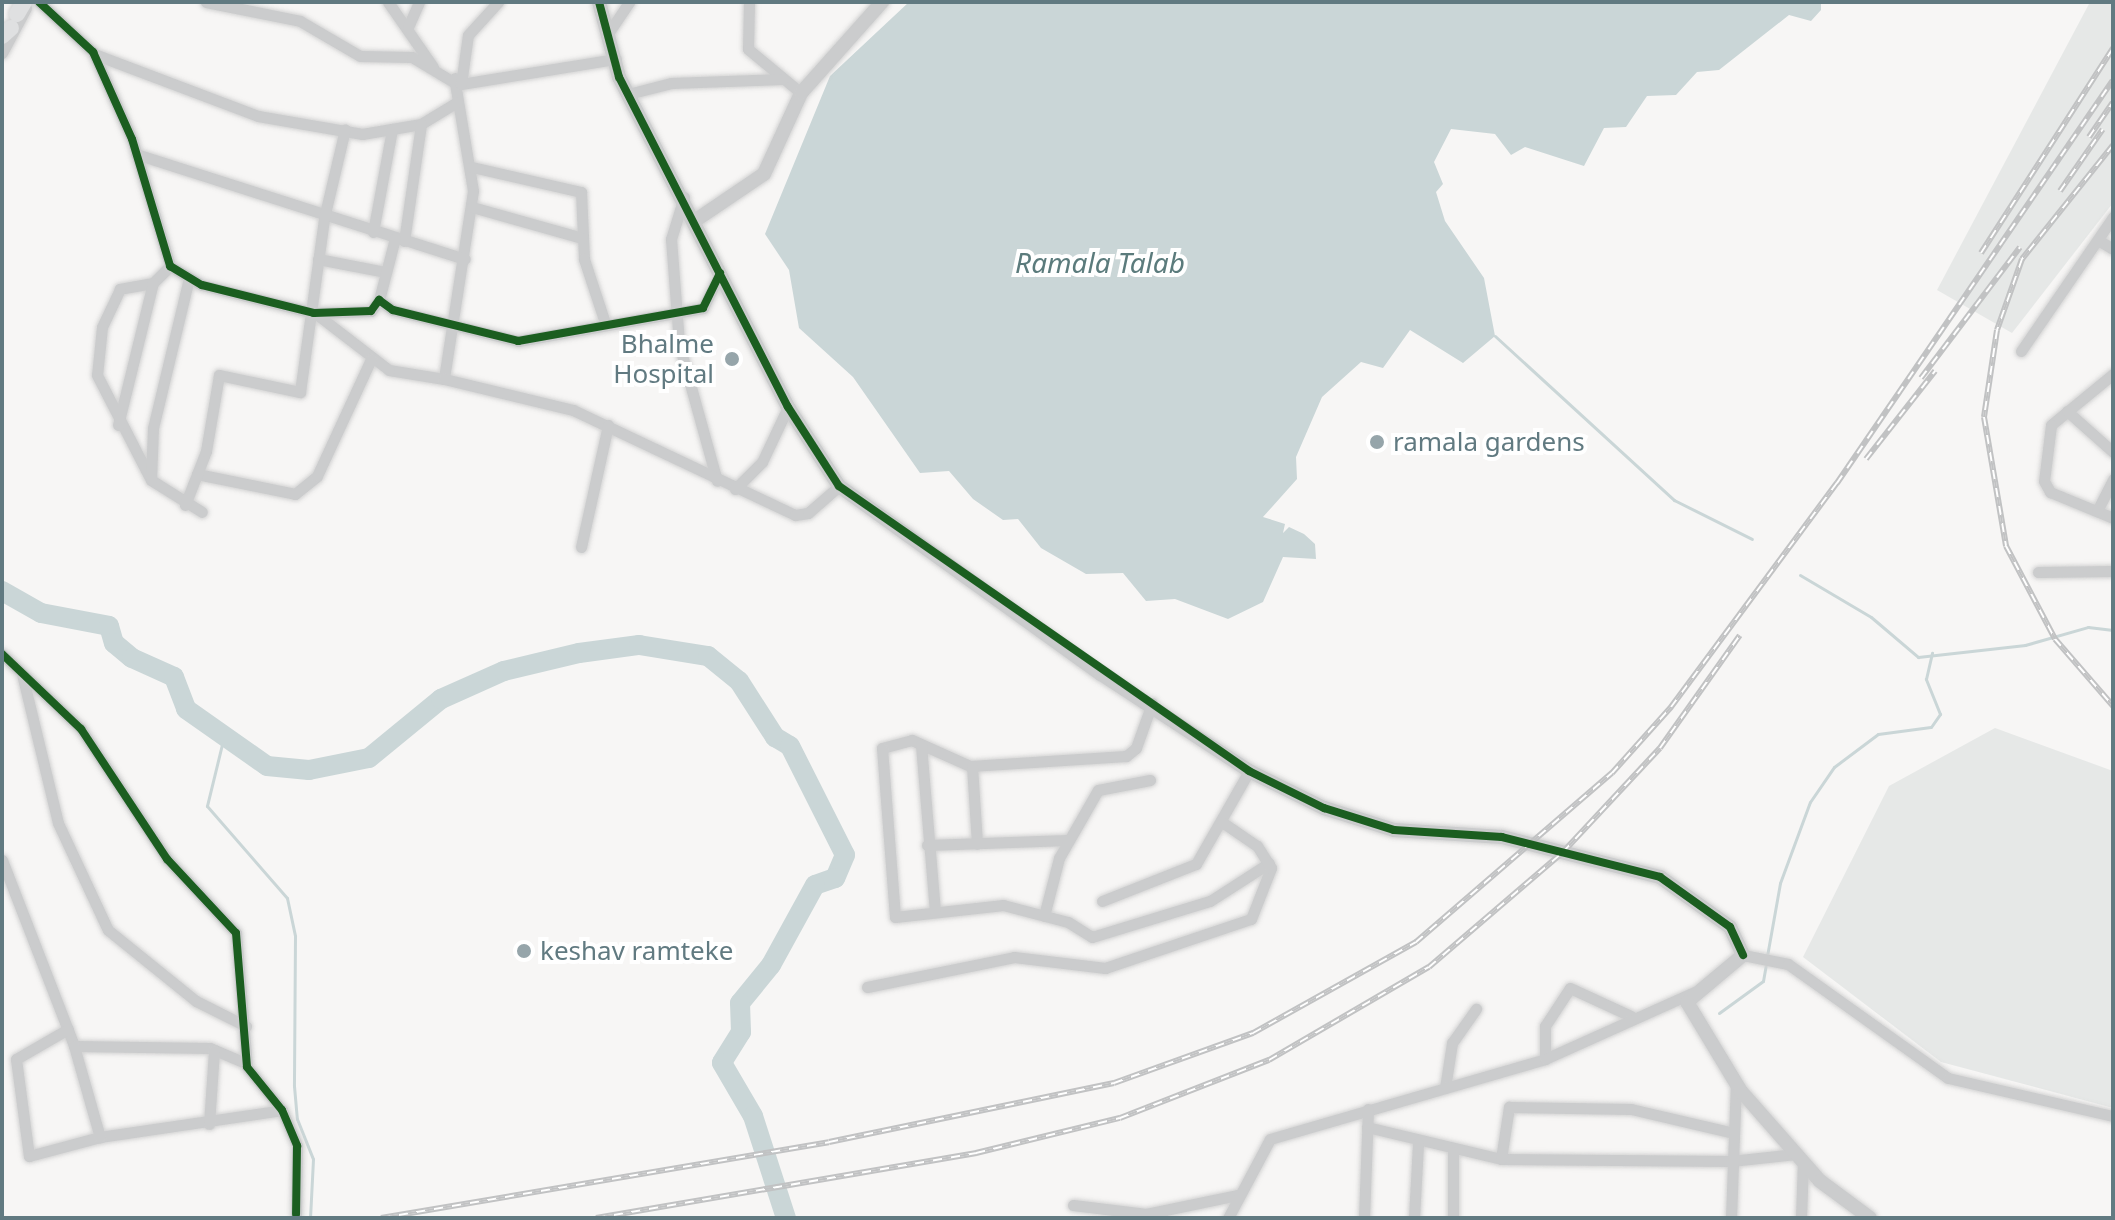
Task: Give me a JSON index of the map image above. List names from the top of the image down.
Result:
{
  "water": ["Ramala Talab"],
  "places": ["Bhalme Hospital", "ramala gardens", "keshav ramteke"]
}
